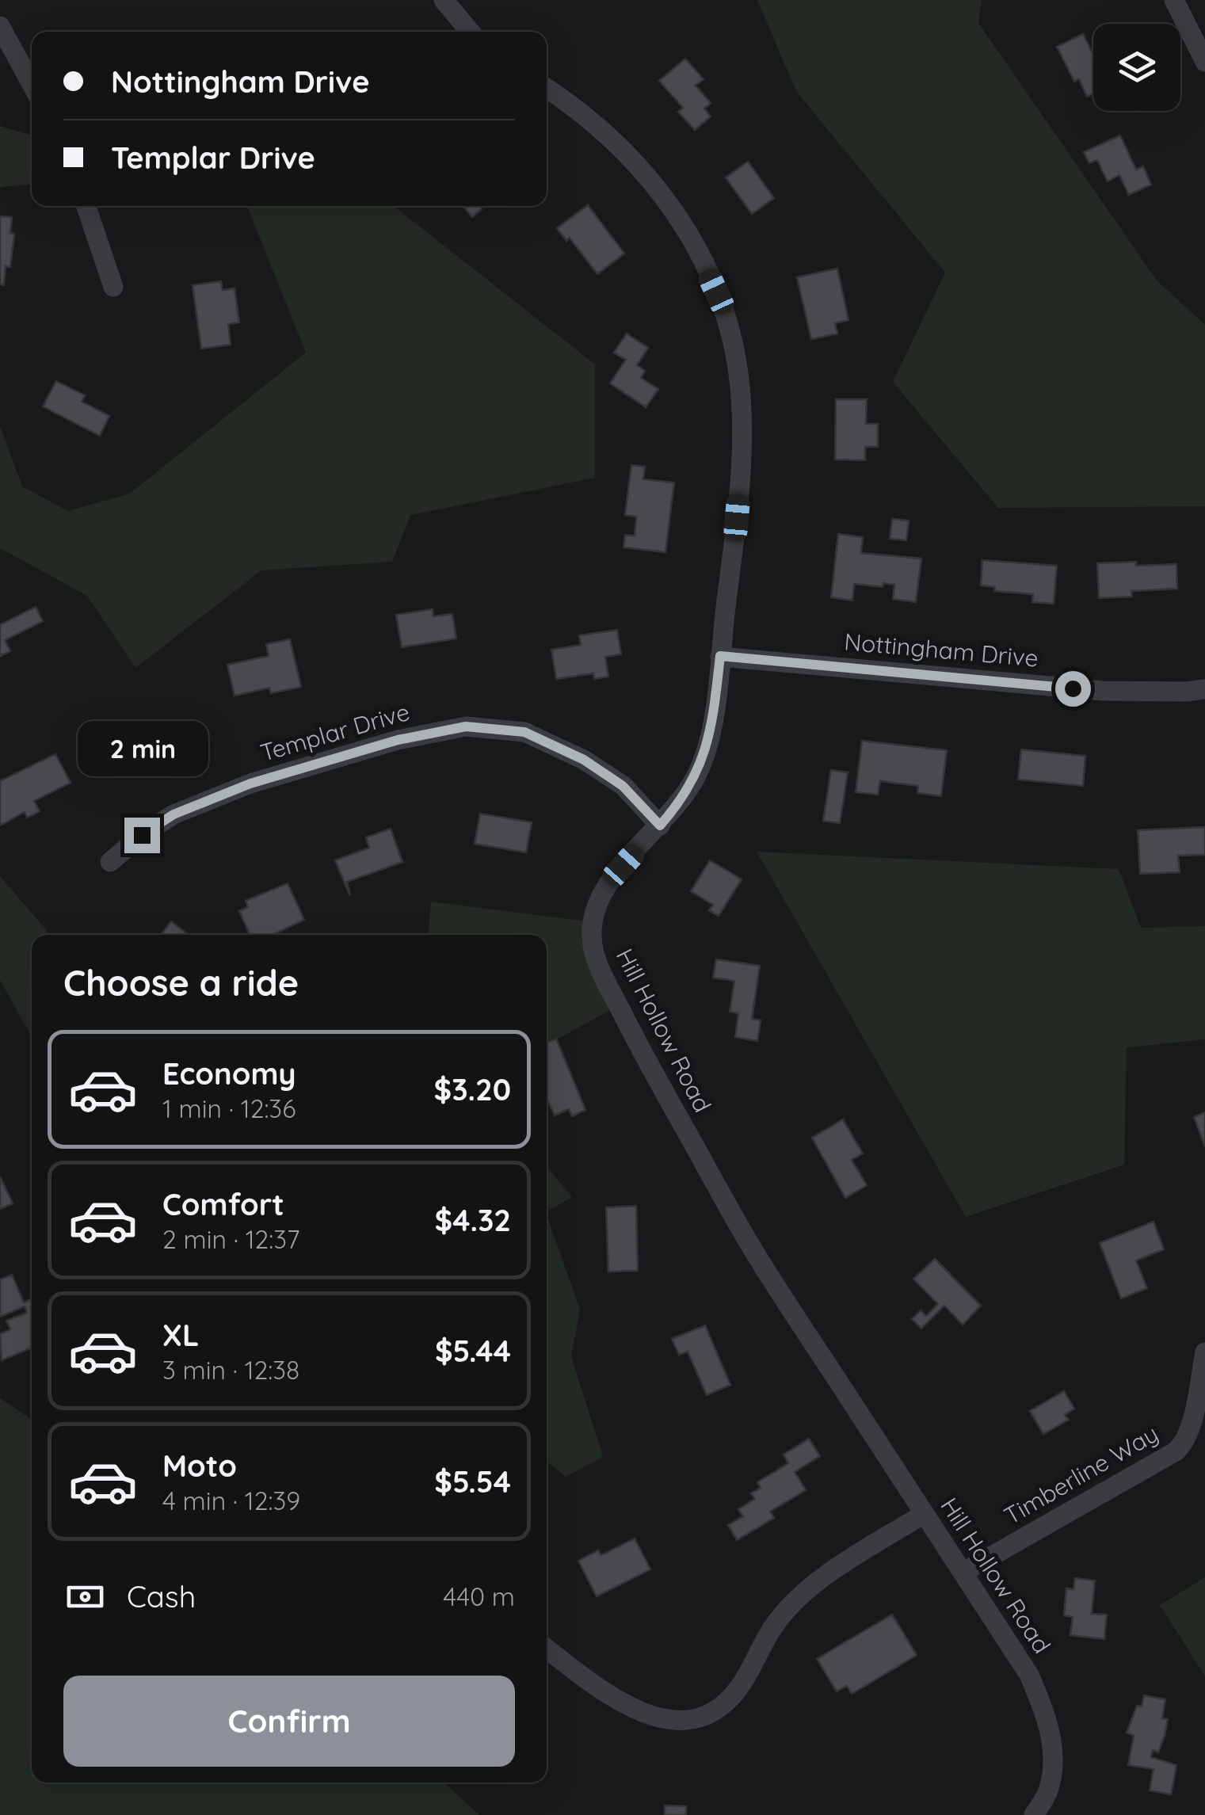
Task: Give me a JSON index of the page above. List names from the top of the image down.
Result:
{
  "streets": {
    "street": [
      "Nottingham Drive",
      "Templar Drive",
      "Hill Hollow Road",
      "Timberline Way"
    ]
  },
  "crossings": [
    ["Nottingham Drive", "Hill Hollow Road"],
    ["Templar Drive", "Hill Hollow Road"],
    ["Hill Hollow Road", "Timberline Way"]
  ],
  "page": {
    "banner": ["Nottingham Drive", "Templar Drive"],
    "bubble": "2 min",
    "heading": "Choose a ride",
    "list": [
      {
        "name": "Economy",
        "note": "1 min · 12:36",
        "value": "$3.20"
      },
      {
        "name": "Comfort",
        "note": "2 min · 12:37",
        "value": "$4.32"
      },
      {
        "name": "XL",
        "note": "3 min · 12:38",
        "value": "$5.44"
      },
      {
        "name": "Moto",
        "note": "4 min · 12:39",
        "value": "$5.54"
      }
    ],
    "pay": ["Cash", "440 m"],
    "buttons": "Confirm"
  }
}
